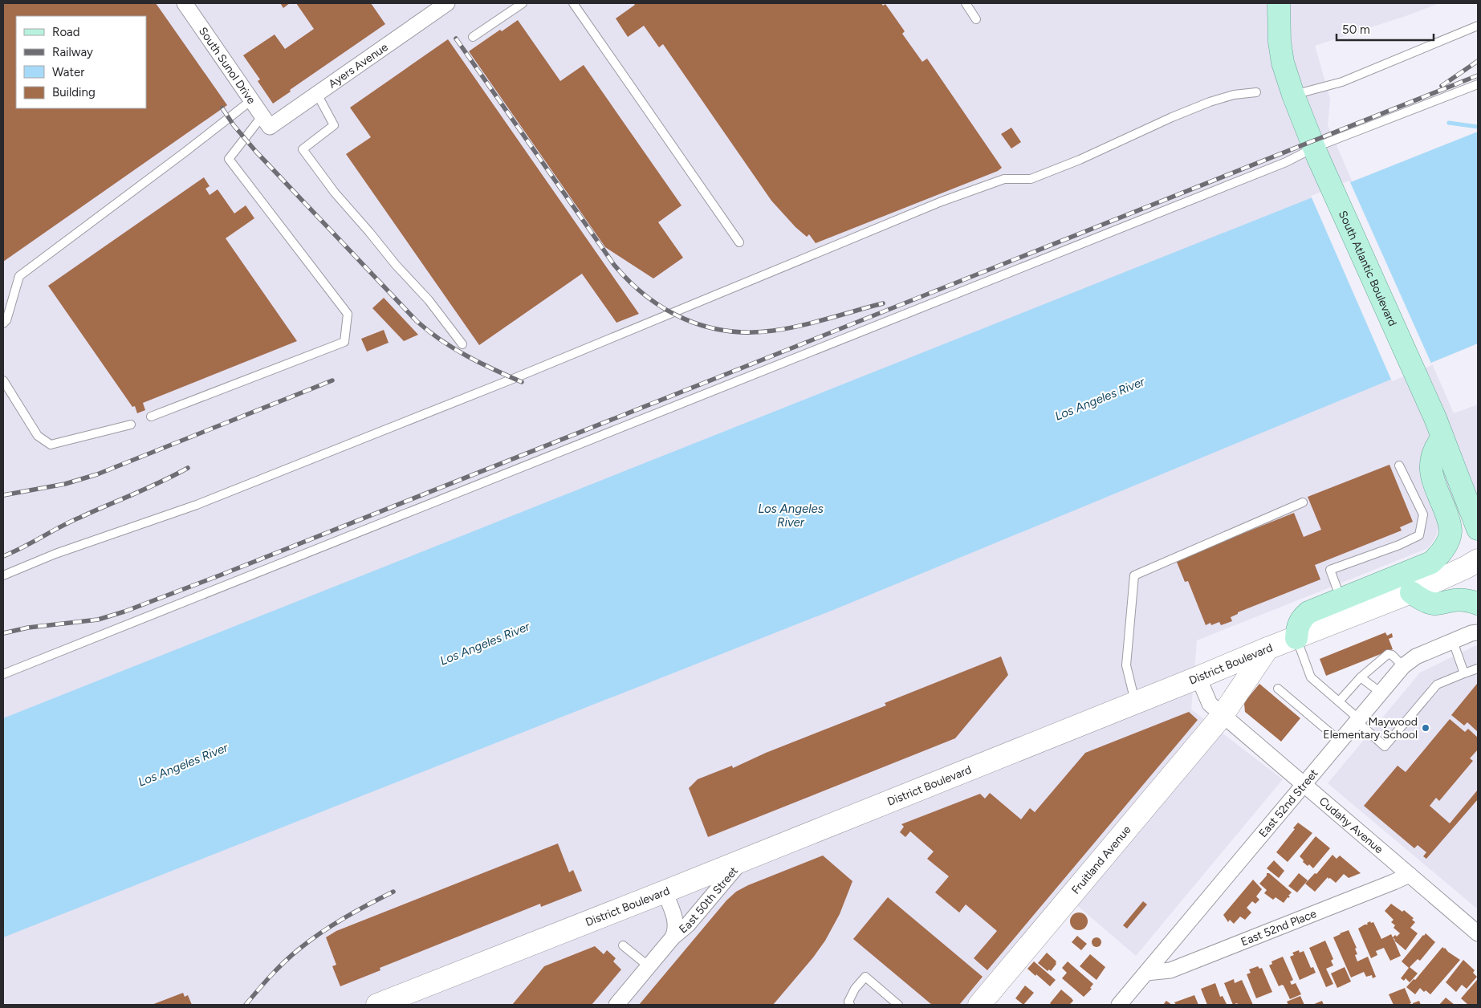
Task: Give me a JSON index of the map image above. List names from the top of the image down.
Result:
{
  "streets": {
    "main road": ["South Atlantic Boulevard", "District Boulevard", "Fruitland Avenue"],
    "street": [
      "South Sunol Drive",
      "Ayers Avenue",
      "East 52nd Street",
      "Cudahy Avenue",
      "East 50th Street",
      "East 52nd Place"
    ]
  },
  "crossings": [
    ["South Sunol Drive", "Ayers Avenue"],
    ["District Boulevard", "Cudahy Avenue"],
    ["District Boulevard", "Fruitland Avenue"],
    ["District Boulevard", "East 50th Street"],
    ["East 52nd Street", "Cudahy Avenue"],
    ["East 52nd Street", "East 52nd Place"],
    ["Cudahy Avenue", "Fruitland Avenue"],
    ["Cudahy Avenue", "East 52nd Place"]
  ],
  "water": ["Los Angeles River"],
  "places": ["Maywood Elementary School"],
  "legend": [
    "Road",
    "Railway",
    "Water",
    "Building"
  ],
  "scale_bar": "50 m"
}
